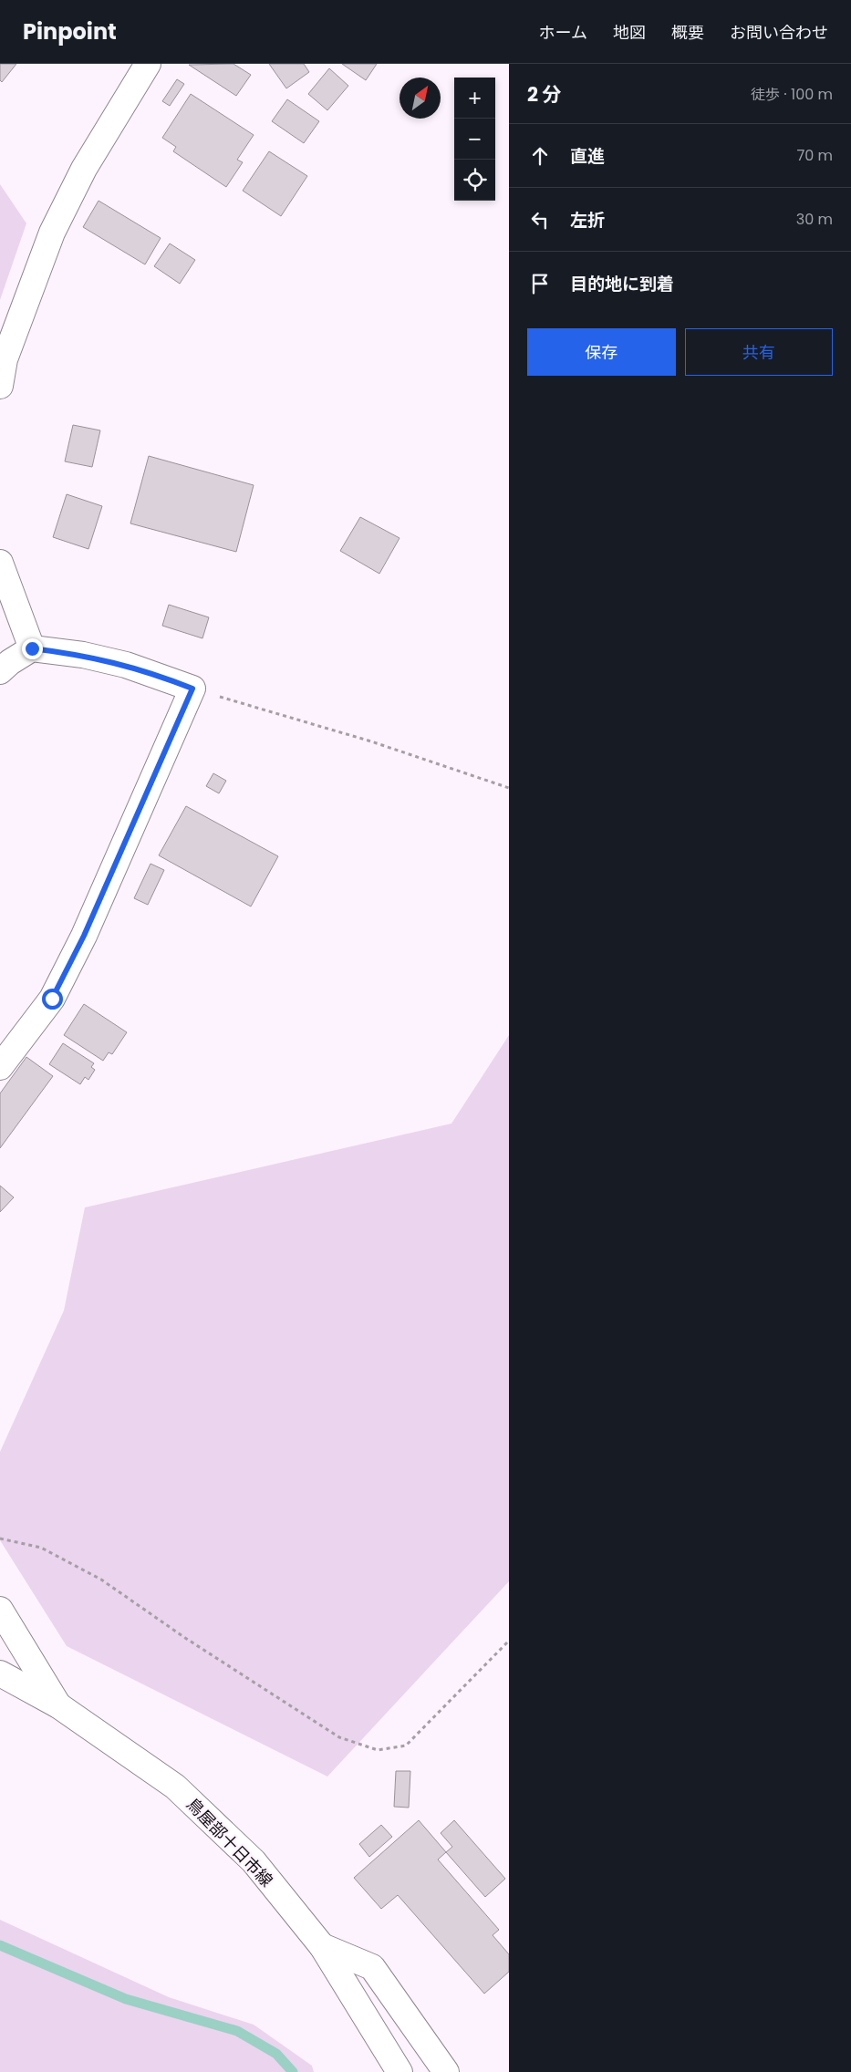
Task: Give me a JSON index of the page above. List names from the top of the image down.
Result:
{
  "streets": {
    "street": ["鳥屋部十日市線"]
  },
  "north": "top right",
  "page": {
    "header": "Pinpoint",
    "nav": [
      "ホーム",
      "地図",
      "概要",
      "お問い合わせ"
    ],
    "heading": ["2 分", "徒歩 · 100 m"],
    "map_buttons": ["+", "−"],
    "list": [
      ["直進", "70 m"],
      ["左折", "30 m"],
      "目的地に到着"
    ],
    "buttons": ["保存", "共有"]
  }
}
